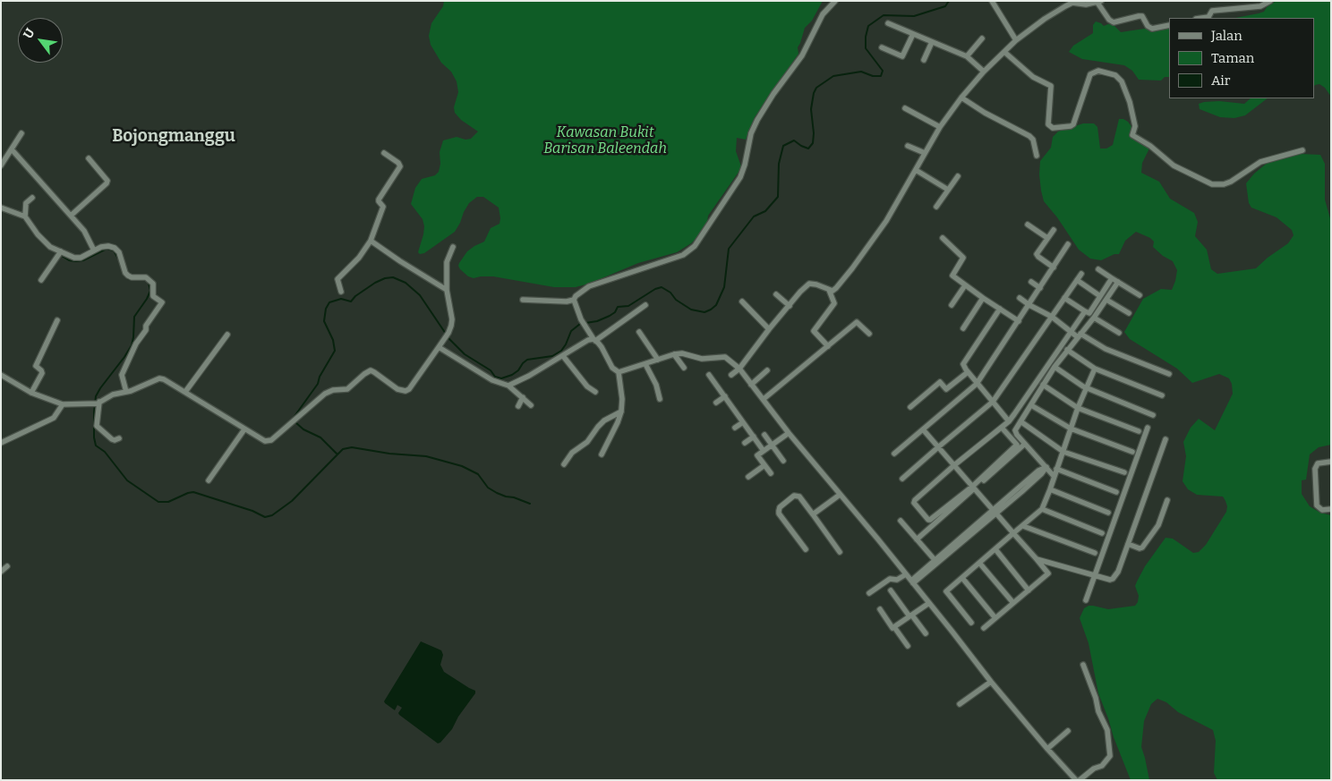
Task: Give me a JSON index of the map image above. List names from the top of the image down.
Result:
{
  "districts": ["Bojongmanggu"],
  "parks": ["Kawasan Bukit Barisan Baleendah"],
  "legend": ["Jalan", "Taman", "Air"],
  "north": "top left"
}
